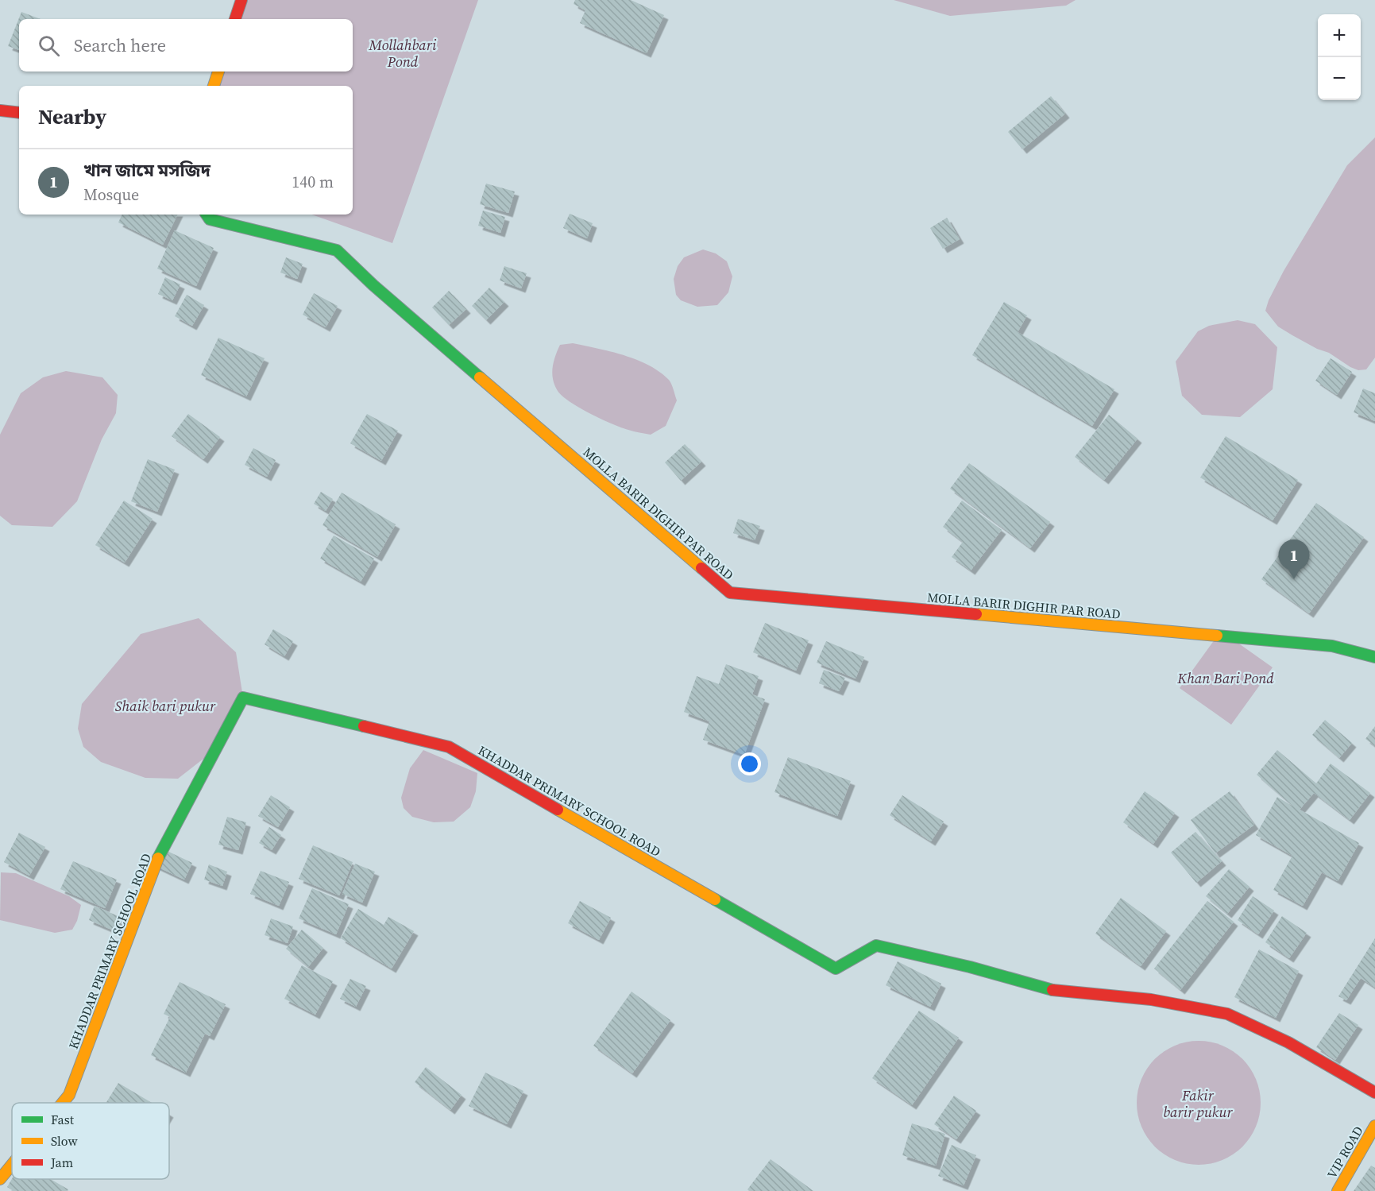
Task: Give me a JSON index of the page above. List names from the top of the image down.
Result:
{
  "streets": {
    "street": ["MOLLA BARIR DIGHIR PAR ROAD", "KHADDAR PRIMARY SCHOOL ROAD", "VIP ROAD"]
  },
  "water": [
    "Mollahbari Pond",
    "Khan Bari Pond",
    "Shaik bari pukur",
    "Fakir barir pukur"
  ],
  "legend": ["Fast", "Slow", "Jam"],
  "page": {
    "map_buttons": ["+", "−"],
    "search": "Search here",
    "heading": "Nearby",
    "list": [
      {
        "mark": "1",
        "name": "খান জামে মসজিদ",
        "note": "Mosque",
        "value": "140 m"
      }
    ],
    "pins": "1"
  }
}
